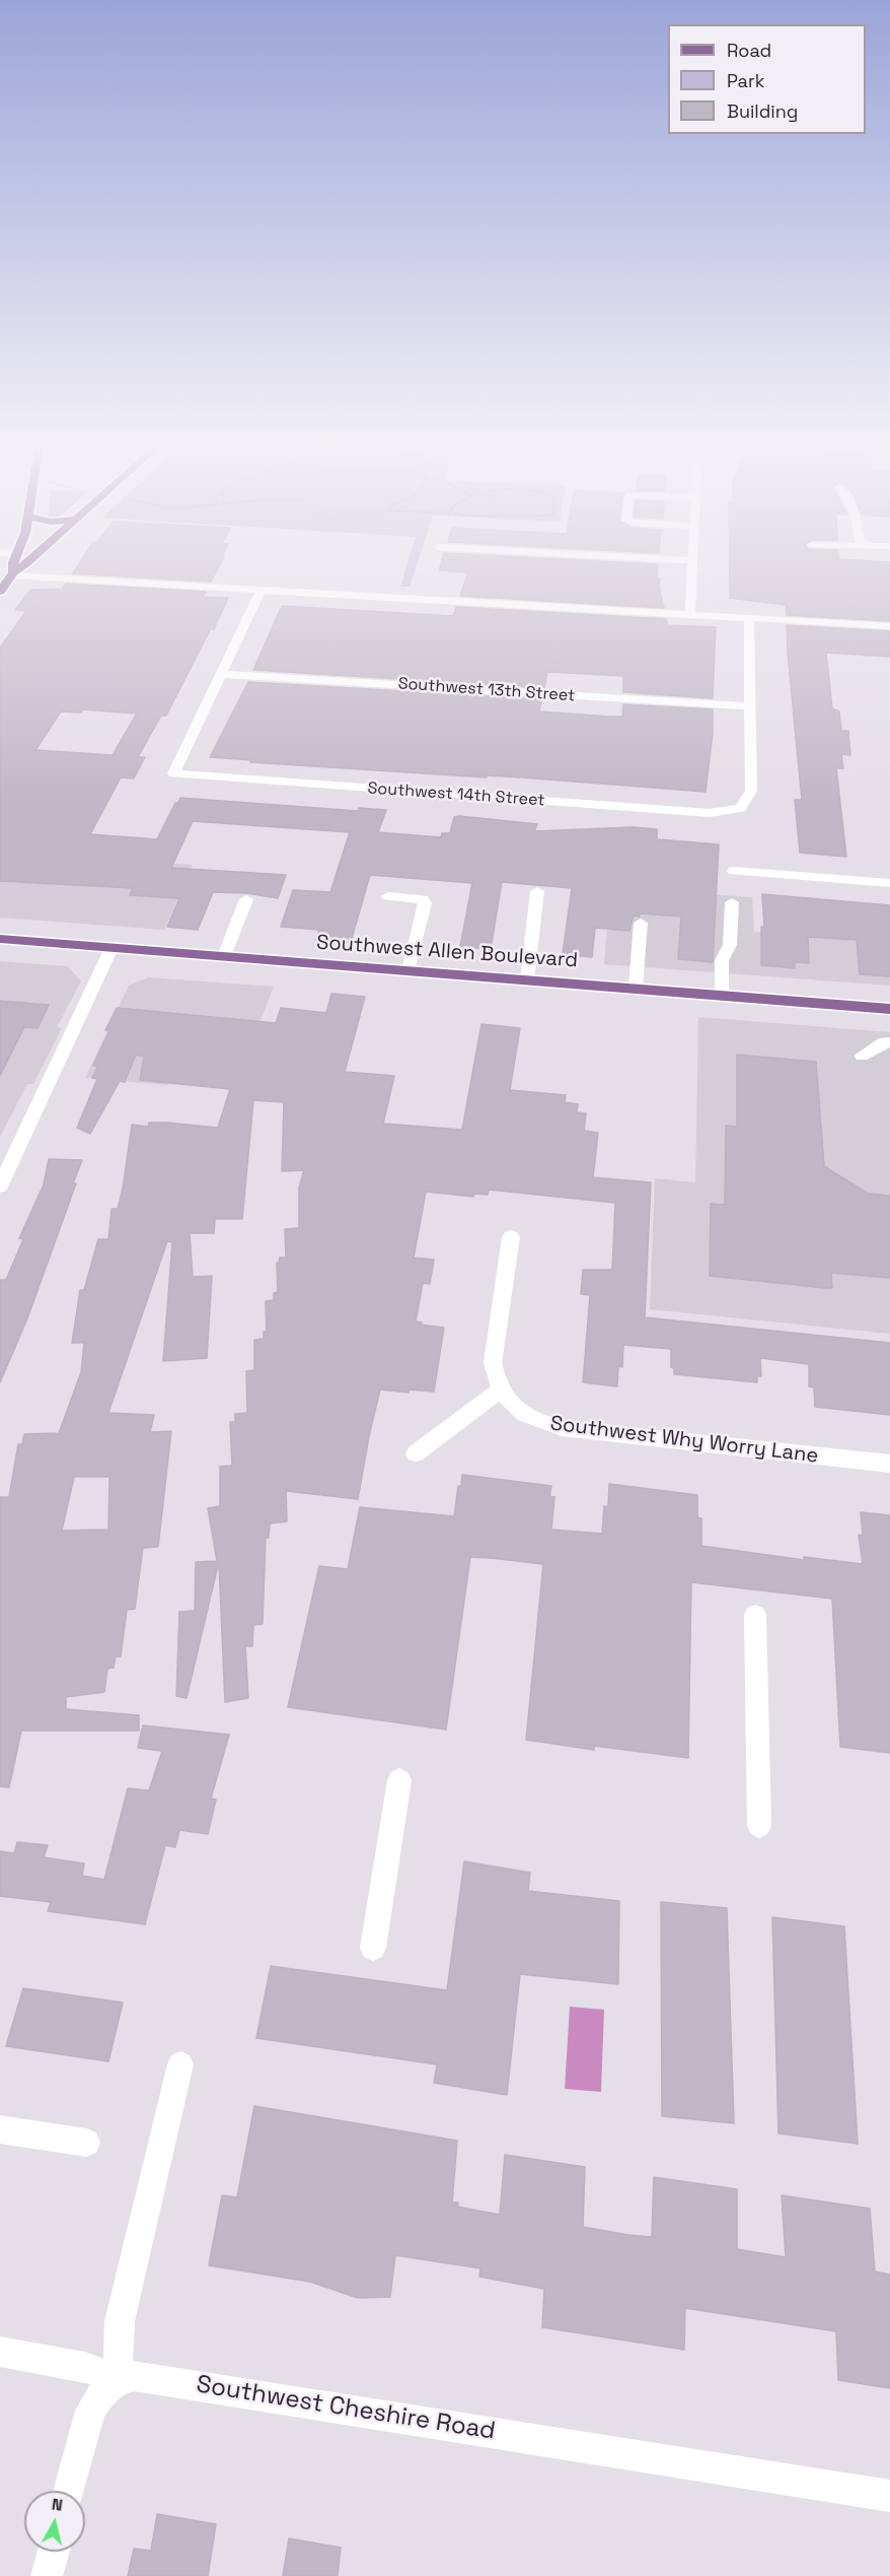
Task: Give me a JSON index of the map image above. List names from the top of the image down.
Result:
{
  "streets": {
    "main road": ["Southwest Allen Boulevard"],
    "street": [
      "Southwest 13th Street",
      "Southwest 14th Street",
      "Southwest Why Worry Lane",
      "Southwest Cheshire Road"
    ]
  },
  "crossings": [
    ["Southwest 13th Street", "Southwest 14th Street"]
  ],
  "legend": ["Road", "Park", "Building"],
  "north": "top"
}
